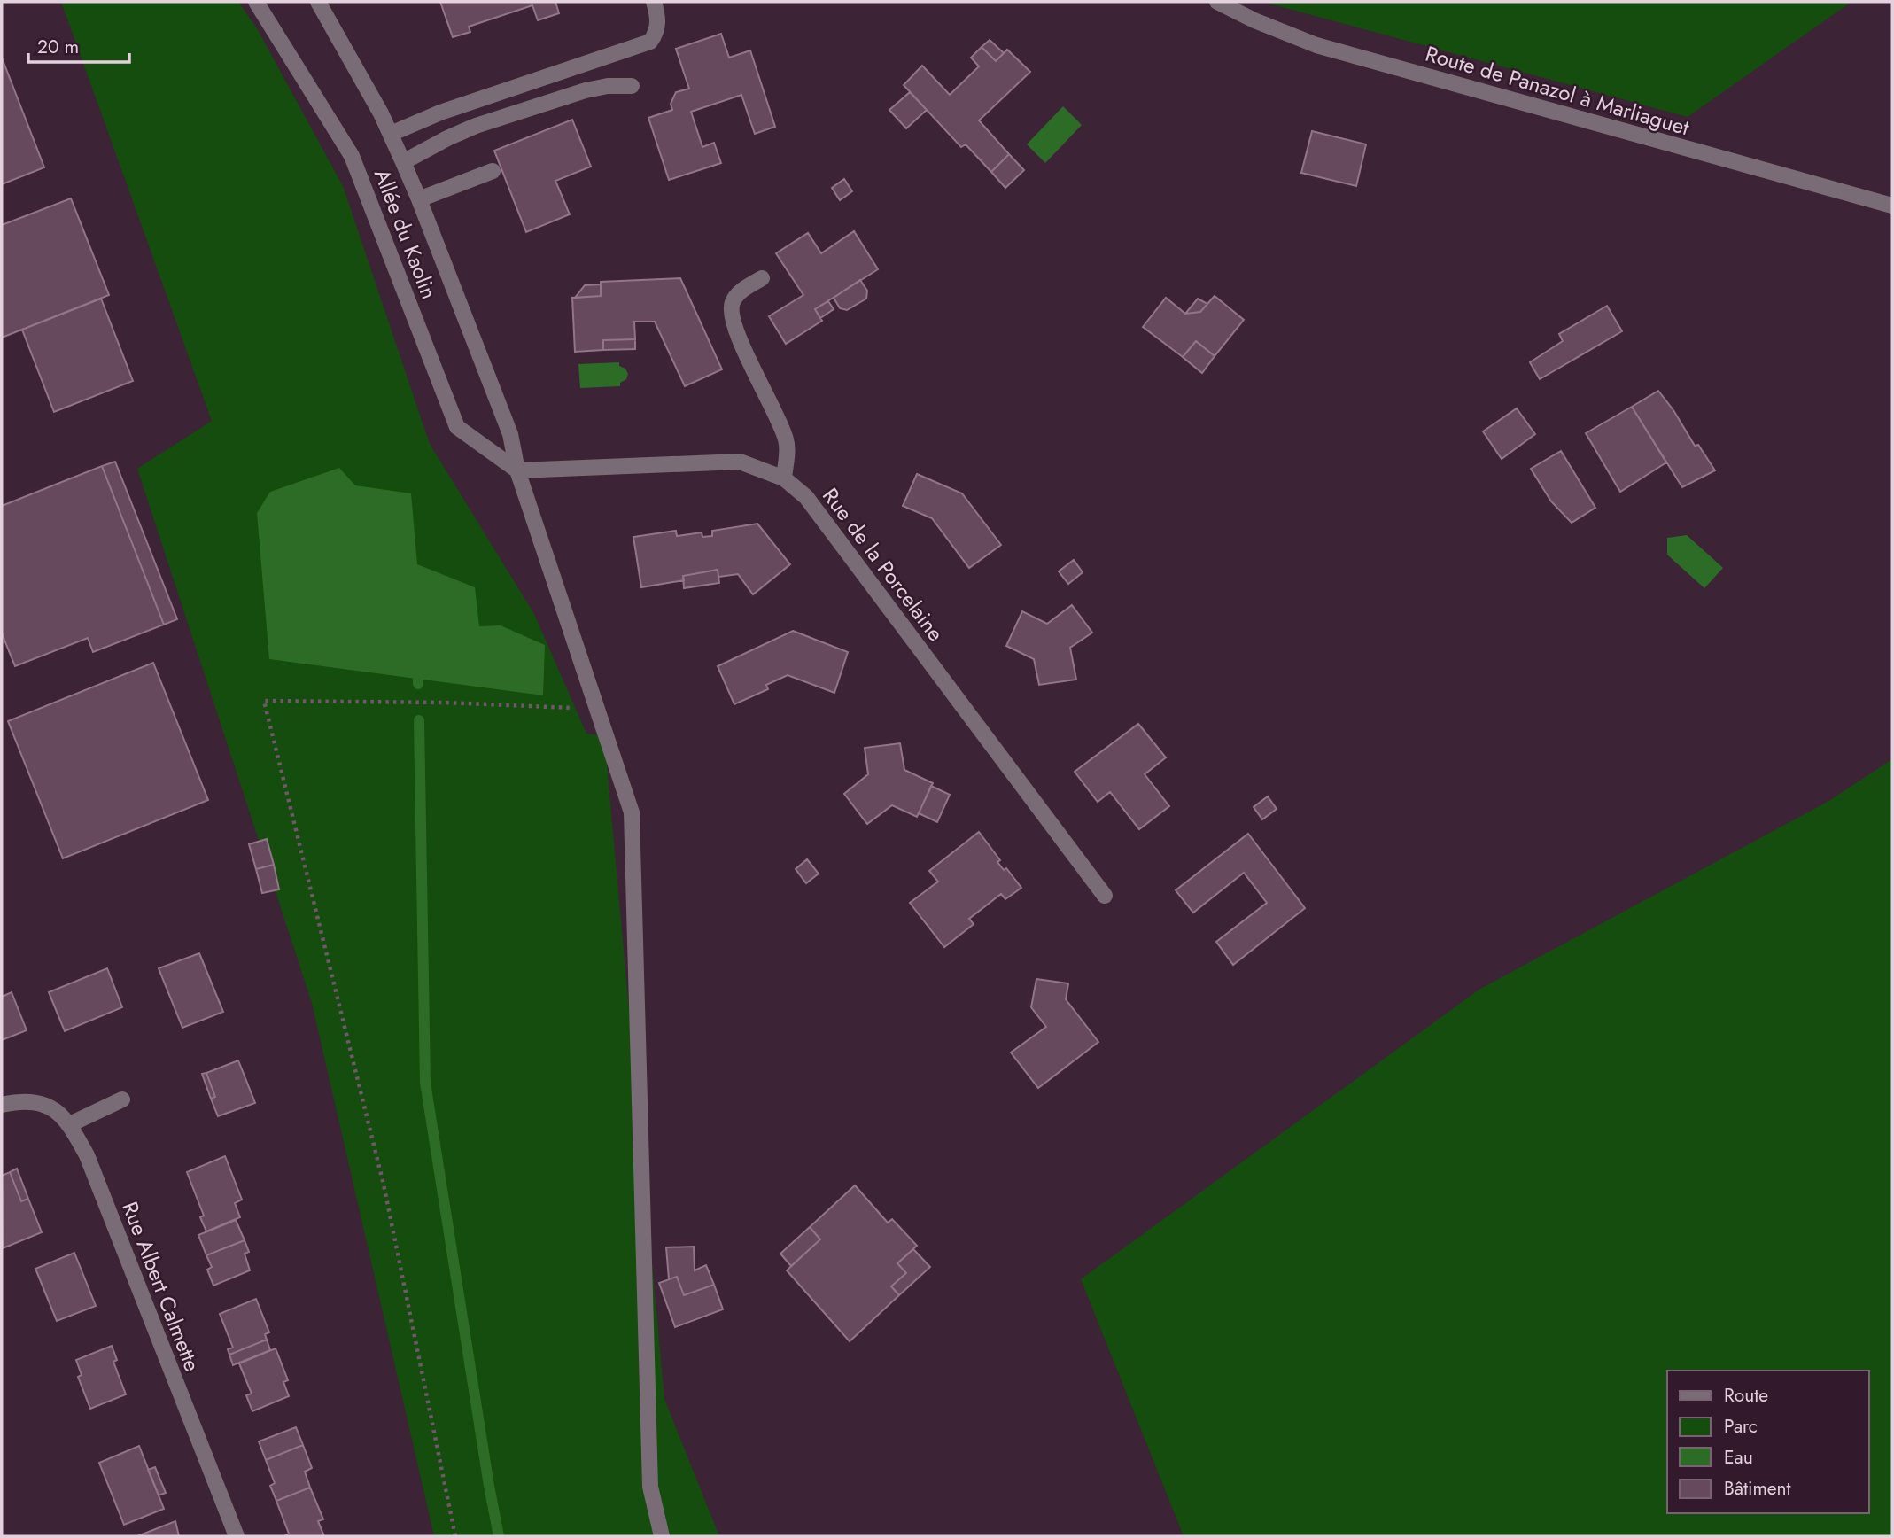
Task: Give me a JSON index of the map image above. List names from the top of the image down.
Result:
{
  "streets": {
    "street": [
      "Route de Panazol à Marliaguet",
      "Allée du Kaolin",
      "Rue de la Porcelaine",
      "Rue Albert Calmette"
    ]
  },
  "crossings": [
    ["Allée du Kaolin", "Rue de la Porcelaine"]
  ],
  "legend": [
    "Route",
    "Parc",
    "Eau",
    "Bâtiment"
  ],
  "scale_bar": "20 m"
}
